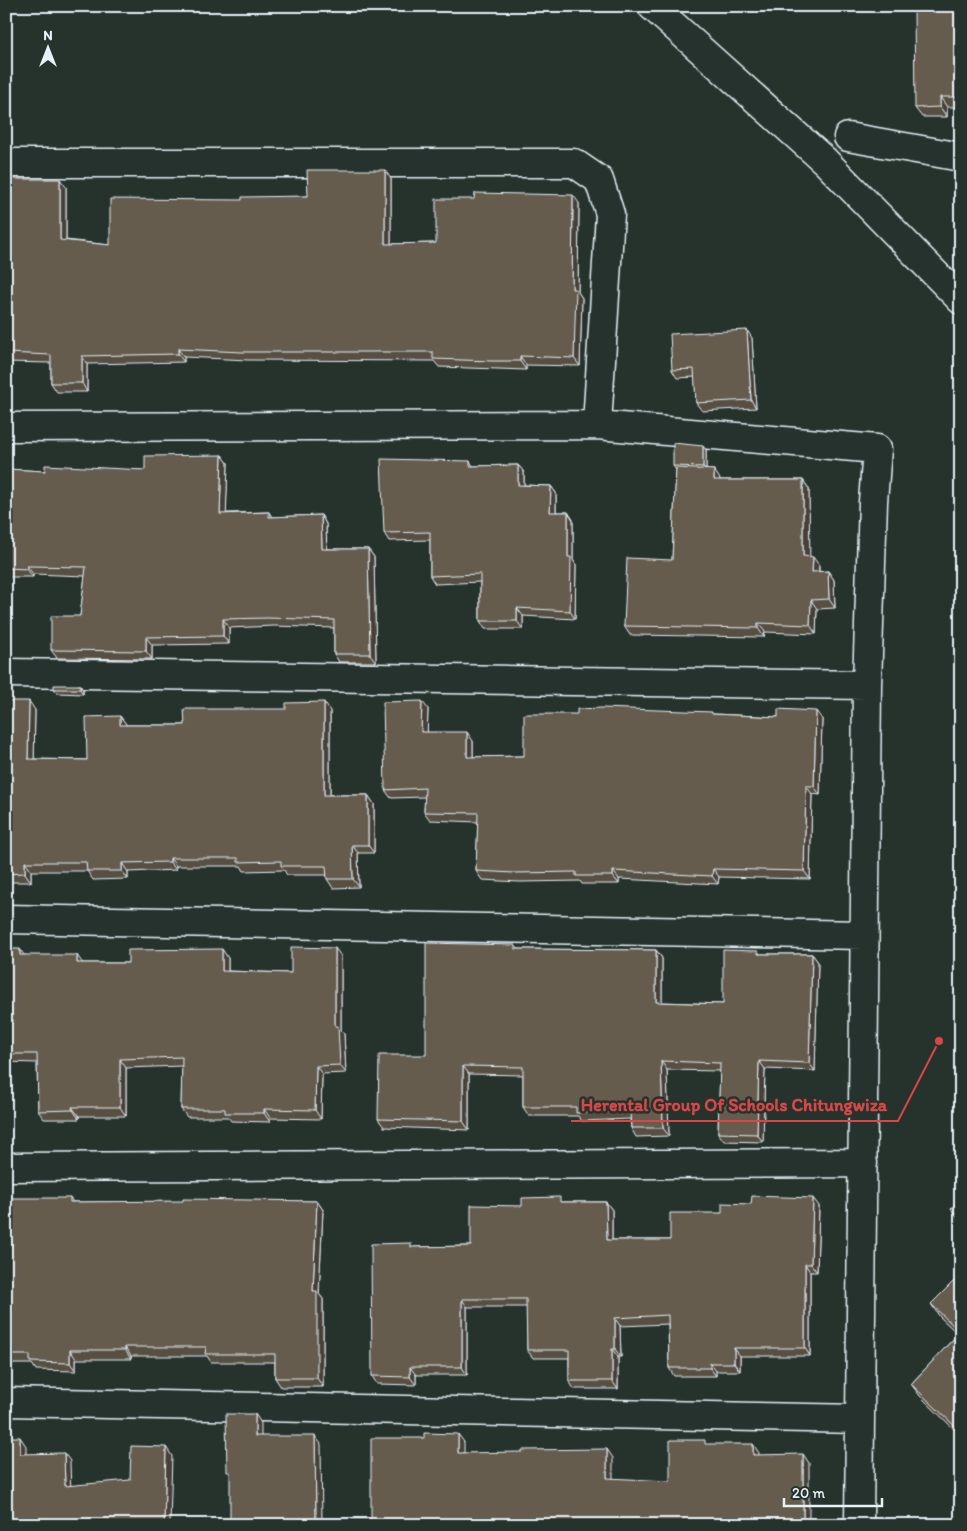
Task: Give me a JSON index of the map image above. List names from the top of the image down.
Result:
{
  "places": ["Herental Group Of Schools Chitungwiza"],
  "scale_bar": "20 m",
  "north": "top"
}
